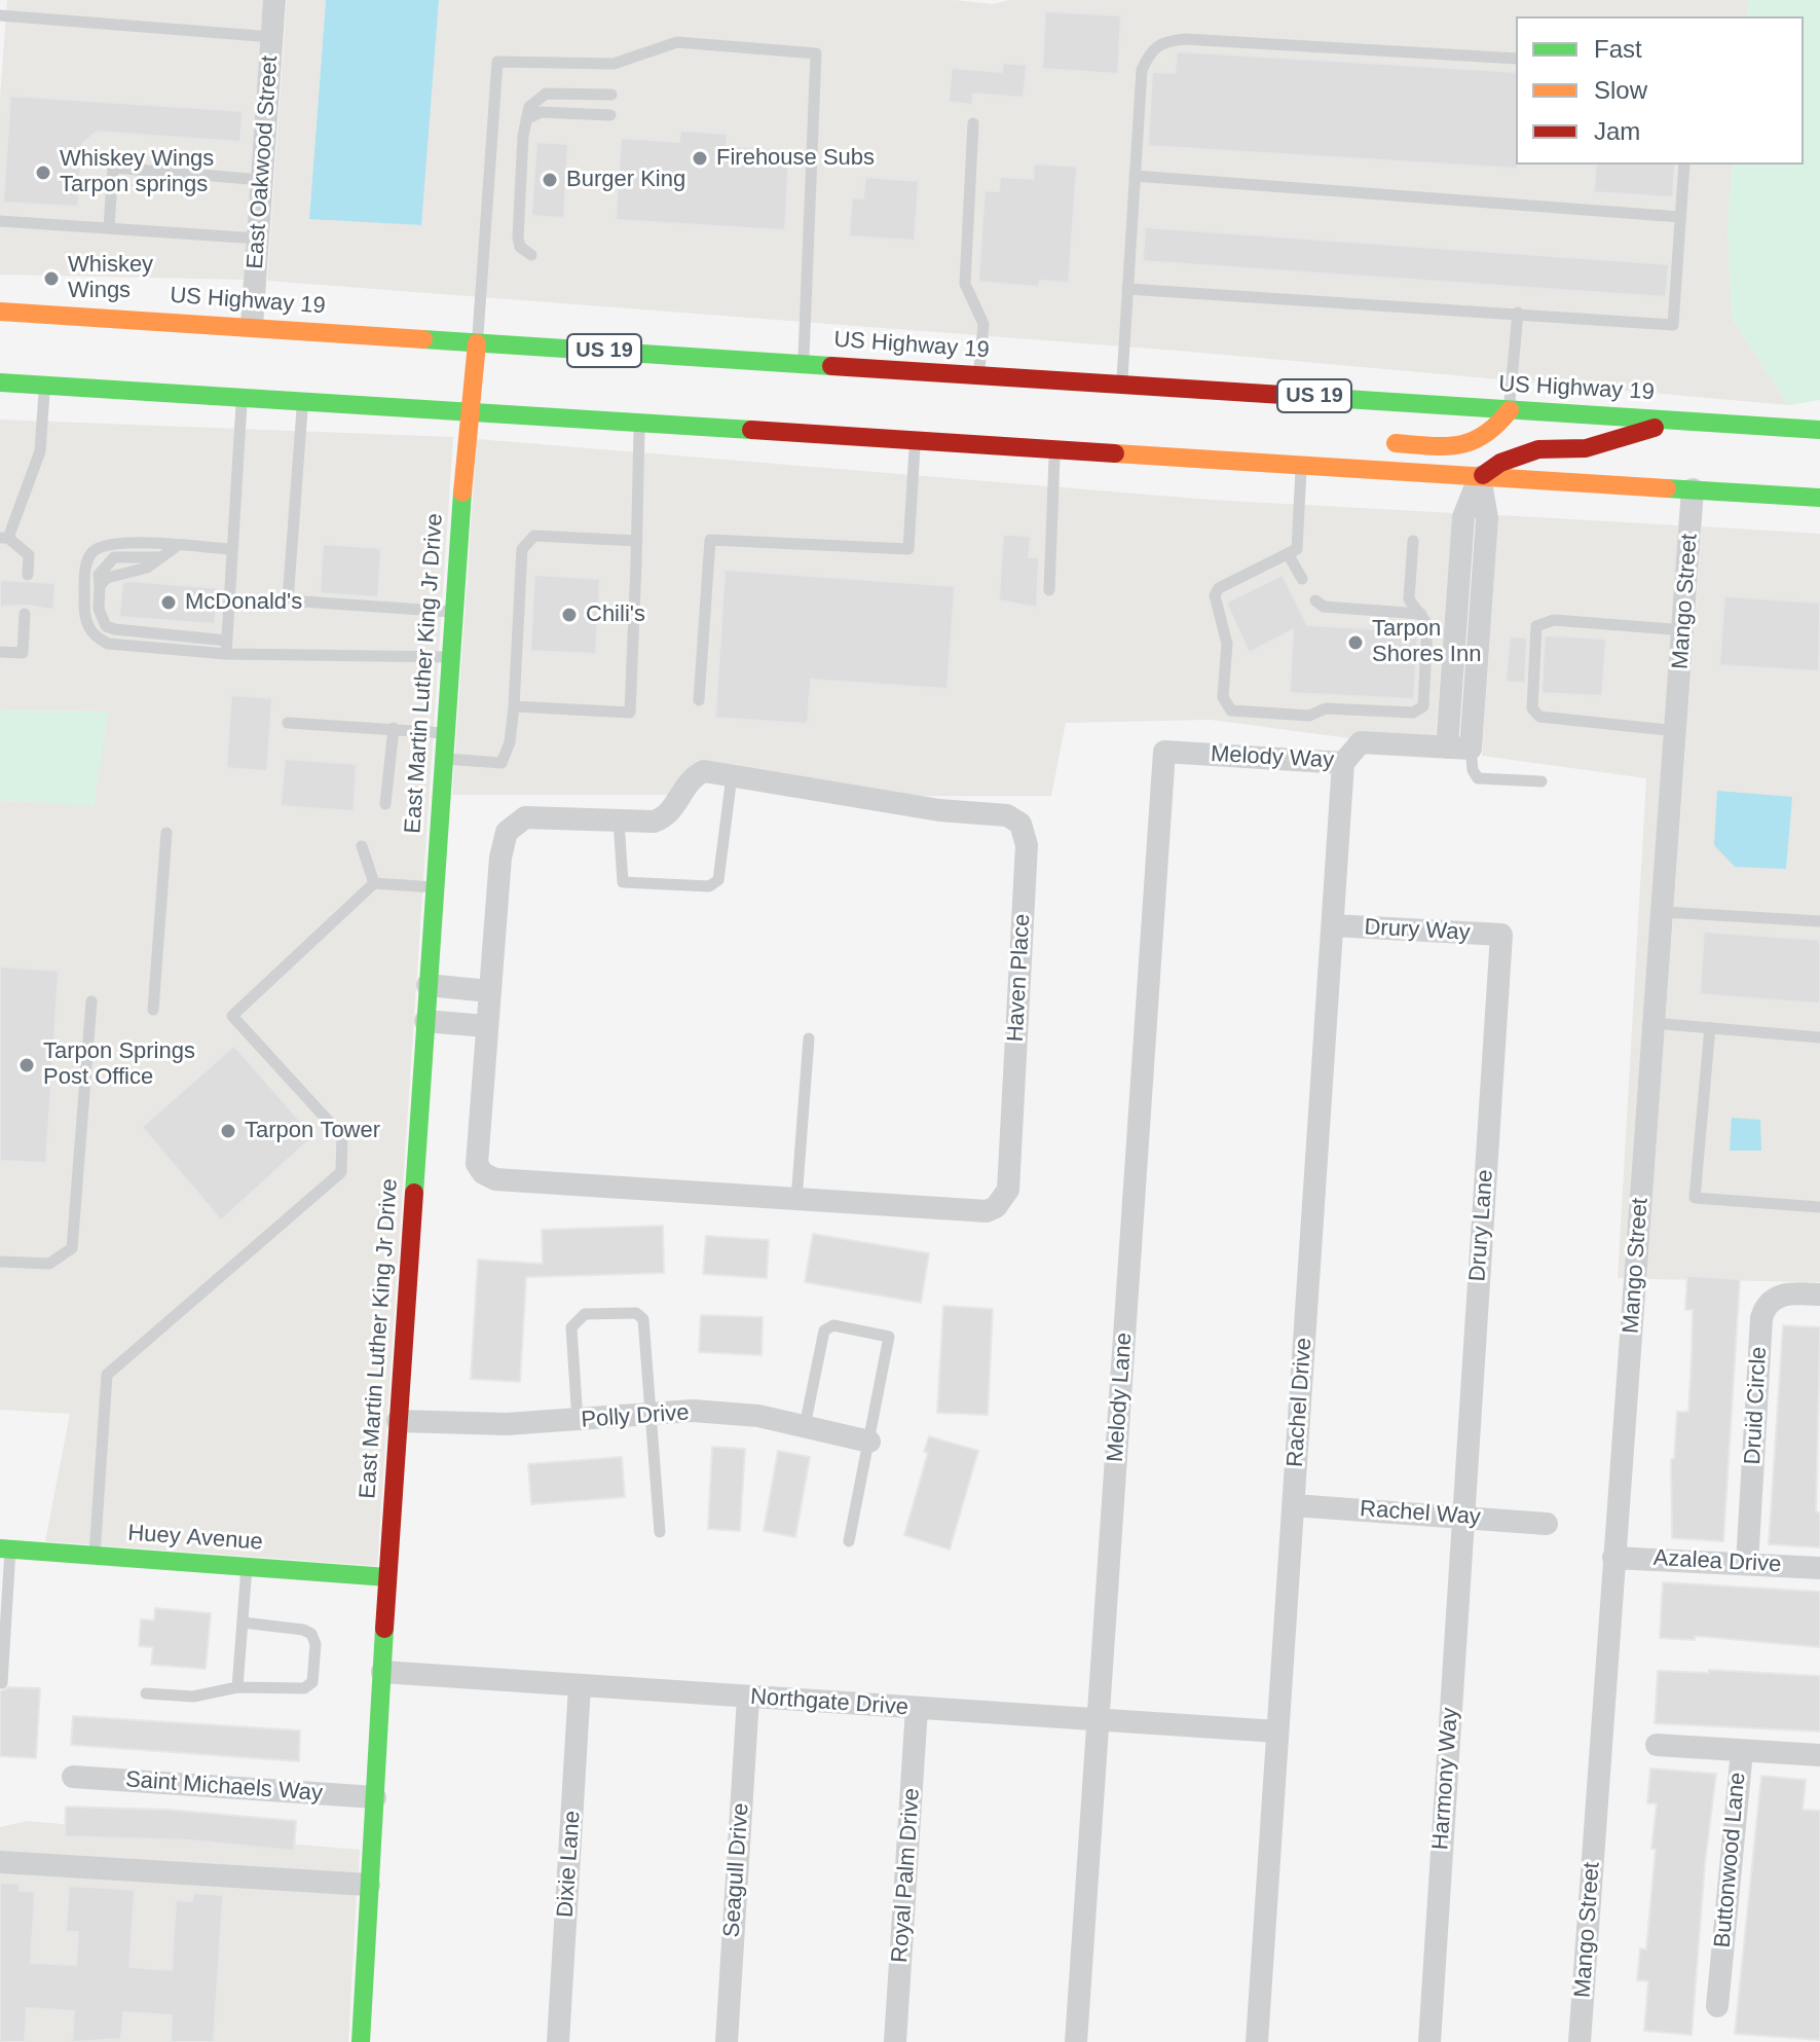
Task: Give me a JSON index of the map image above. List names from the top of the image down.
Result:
{
  "streets": {
    "main road": [
      "US Highway 19",
      "US 19",
      "East Martin Luther King Jr Drive",
      "Huey Avenue"
    ],
    "street": [
      "East Oakwood Street",
      "Mango Street",
      "Melody Way",
      "Drury Way",
      "Haven Place",
      "Drury Lane",
      "Melody Lane",
      "Rachel Drive",
      "Druid Circle",
      "Polly Drive",
      "Rachel Way",
      "Azalea Drive",
      "Northgate Drive",
      "Harmony Way",
      "Saint Michaels Way",
      "Buttonwood Lane",
      "Dixie Lane",
      "Seagull Drive",
      "Royal Palm Drive"
    ]
  },
  "crossings": [
    ["East Oakwood Street", "US Highway 19"],
    ["US Highway 19", "East Martin Luther King Jr Drive"],
    ["Mango Street", "Azalea Drive"],
    ["East Martin Luther King Jr Drive", "Polly Drive"],
    ["East Martin Luther King Jr Drive", "Huey Avenue"],
    ["East Martin Luther King Jr Drive", "Northgate Drive"],
    ["East Martin Luther King Jr Drive", "Saint Michaels Way"],
    ["Melody Way", "Melody Lane"],
    ["Melody Way", "Rachel Drive"],
    ["Drury Way", "Drury Lane"],
    ["Drury Way", "Rachel Drive"],
    ["Drury Lane", "Rachel Way"],
    ["Drury Lane", "Harmony Way"],
    ["Melody Lane", "Northgate Drive"],
    ["Rachel Drive", "Rachel Way"],
    ["Rachel Drive", "Northgate Drive"],
    ["Druid Circle", "Azalea Drive"],
    ["Rachel Way", "Harmony Way"],
    ["Northgate Drive", "Dixie Lane"],
    ["Northgate Drive", "Seagull Drive"],
    ["Northgate Drive", "Royal Palm Drive"]
  ],
  "places": [
    "Firehouse Subs",
    "Whiskey Wings Tarpon springs",
    "Burger King",
    "Whiskey Wings",
    "McDonald's",
    "Chili's",
    "Tarpon Shores Inn",
    "Tarpon Springs Post Office",
    "Tarpon Tower"
  ],
  "legend": ["Fast", "Slow", "Jam"]
}
